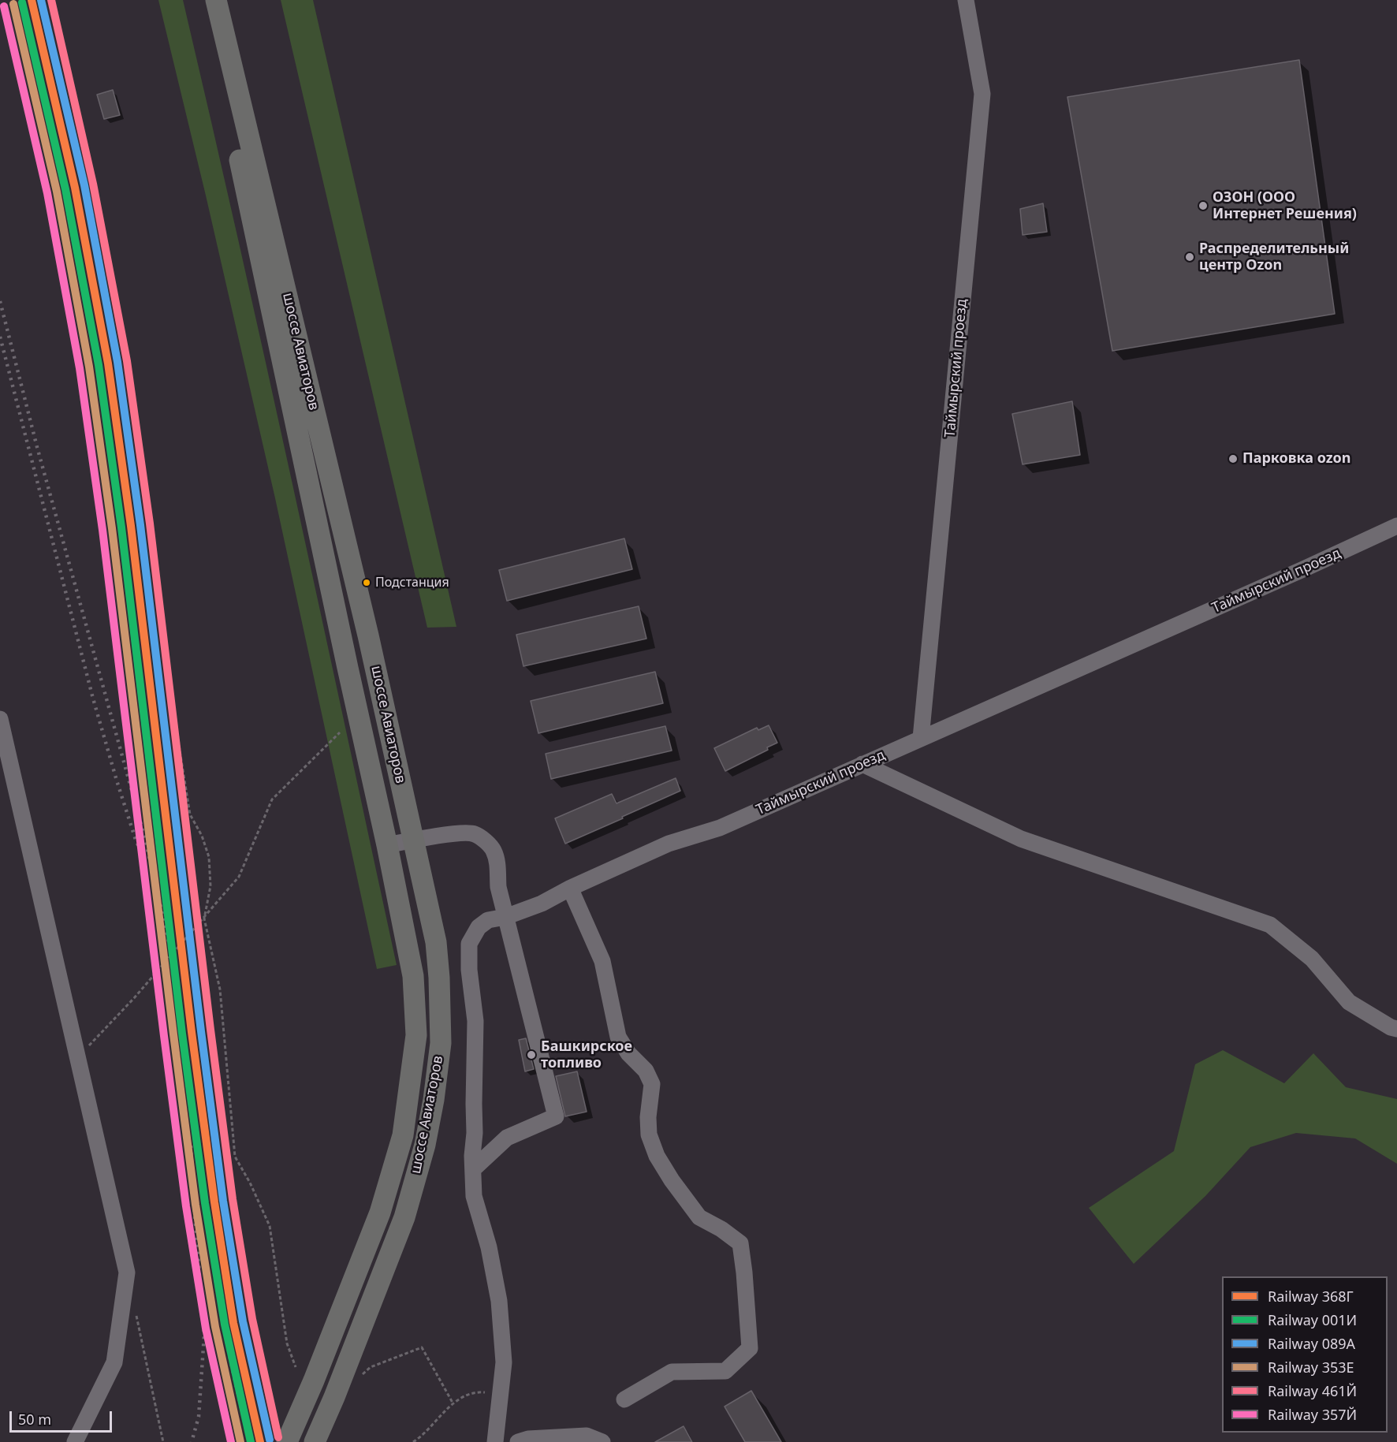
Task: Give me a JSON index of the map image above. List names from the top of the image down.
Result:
{
  "streets": {
    "main road": ["шоссе Авиаторов"],
    "street": ["Таймырский проезд"]
  },
  "places": [
    "ОЗОН (ООО Интернет Решения)",
    "Распределительный центр Ozon",
    "Парковка ozon",
    "Подстанция",
    "Башкирское топливо"
  ],
  "lines": [
    "rail line 368Г",
    "rail line 089А",
    "rail line 461Й",
    "rail line 001И",
    "rail line 353Е",
    "rail line 357Й"
  ],
  "legend": [
    "Railway 368Г",
    "Railway 001И",
    "Railway 089А",
    "Railway 353Е",
    "Railway 461Й",
    "Railway 357Й"
  ],
  "scale_bar": "50 m"
}
